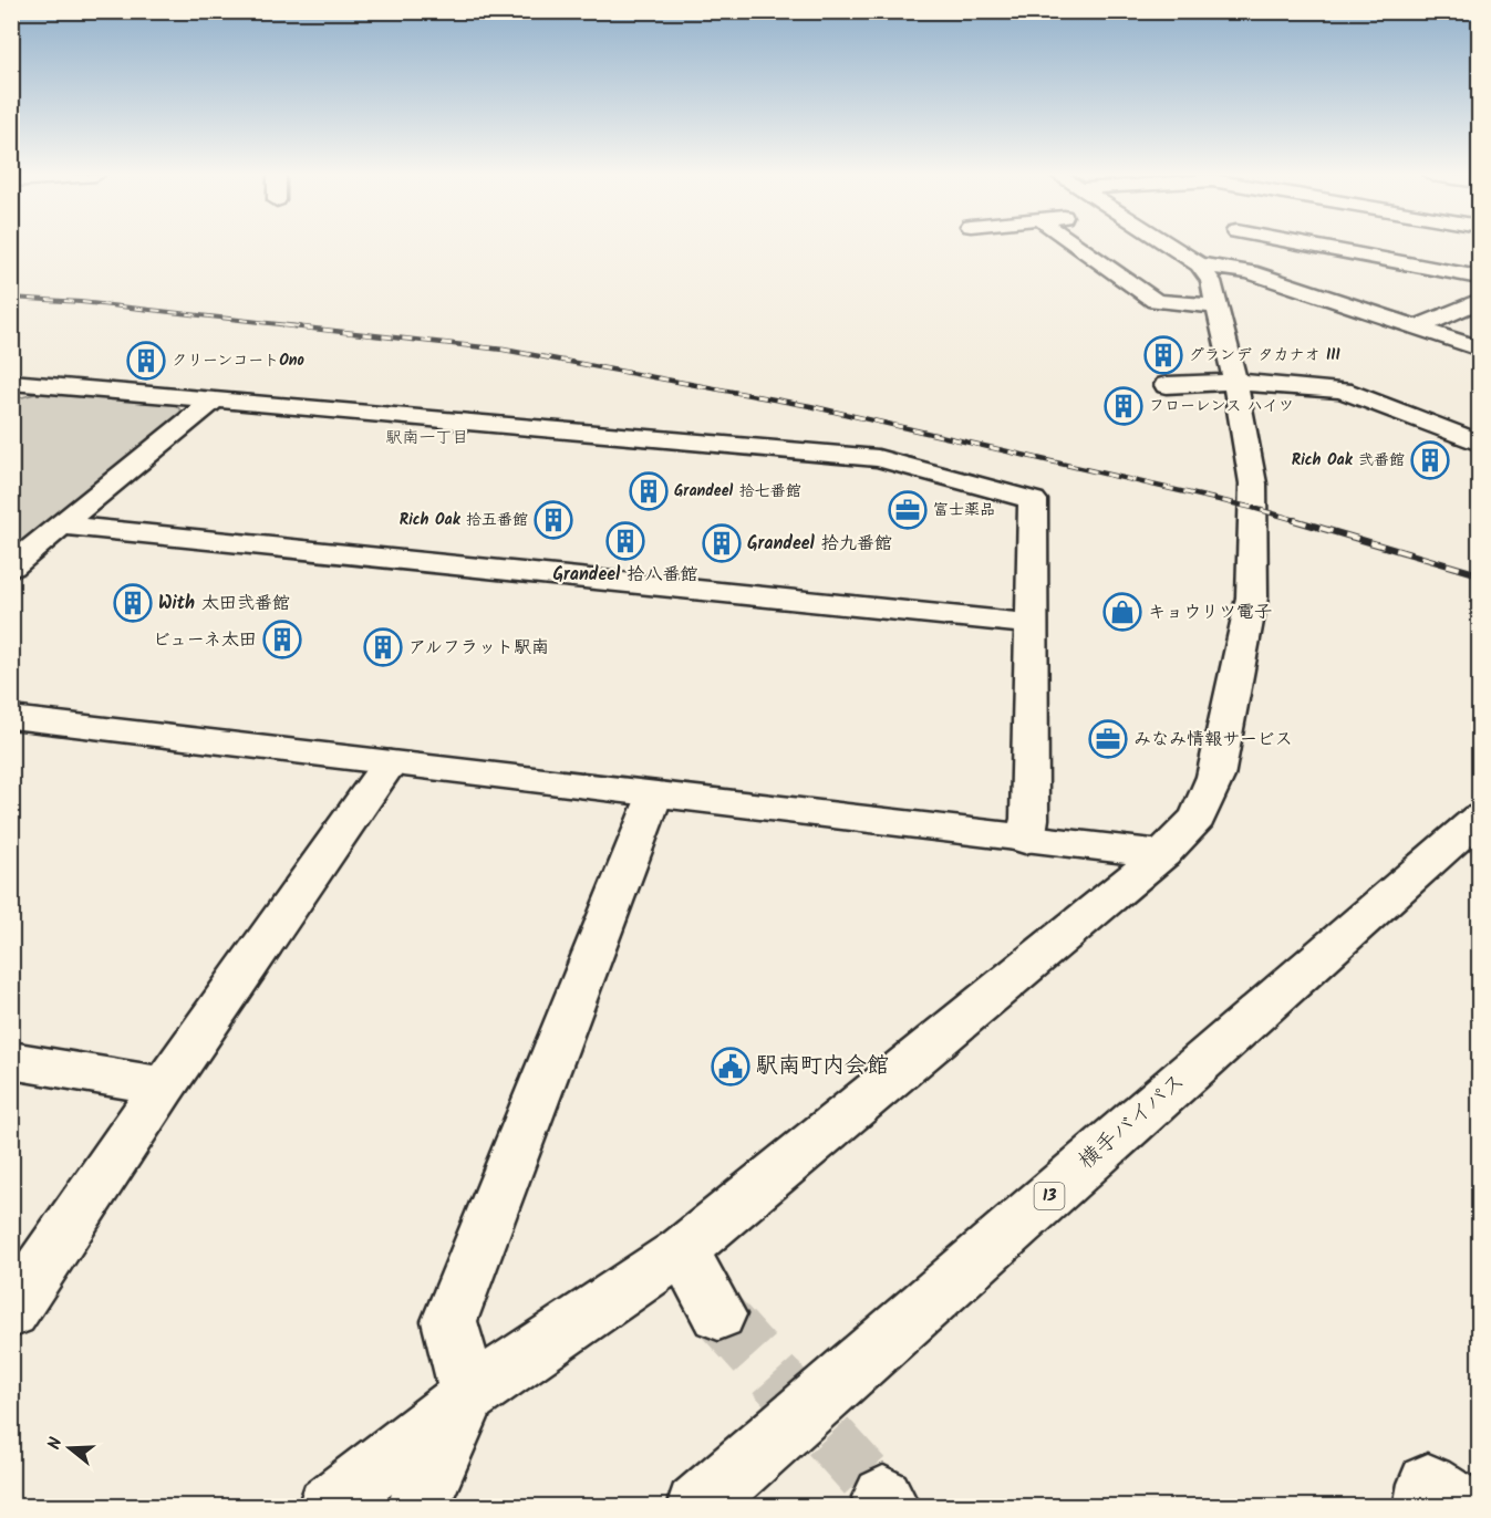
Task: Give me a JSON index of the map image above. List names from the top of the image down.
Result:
{
  "streets": {
    "main road": ["横手バイパス", "13"]
  },
  "districts": ["駅南一丁目"],
  "places": {
    "building": [
      "グランデ タカナオ III",
      "クリーンコートOno",
      "フローレンス ハイツ",
      "Rich Oak 弐番館",
      "Grandeel 拾七番館",
      "Rich Oak 拾五番館",
      "Grandeel 拾八番館",
      "Grandeel 拾九番館",
      "With 太田弐番館",
      "ビューネ太田",
      "アルフラット駅南"
    ],
    "office": ["富士薬品", "みなみ情報サービス"],
    "shop": ["キョウリツ電子"],
    "public building": ["駅南町内会館"]
  },
  "north": "left"
}
